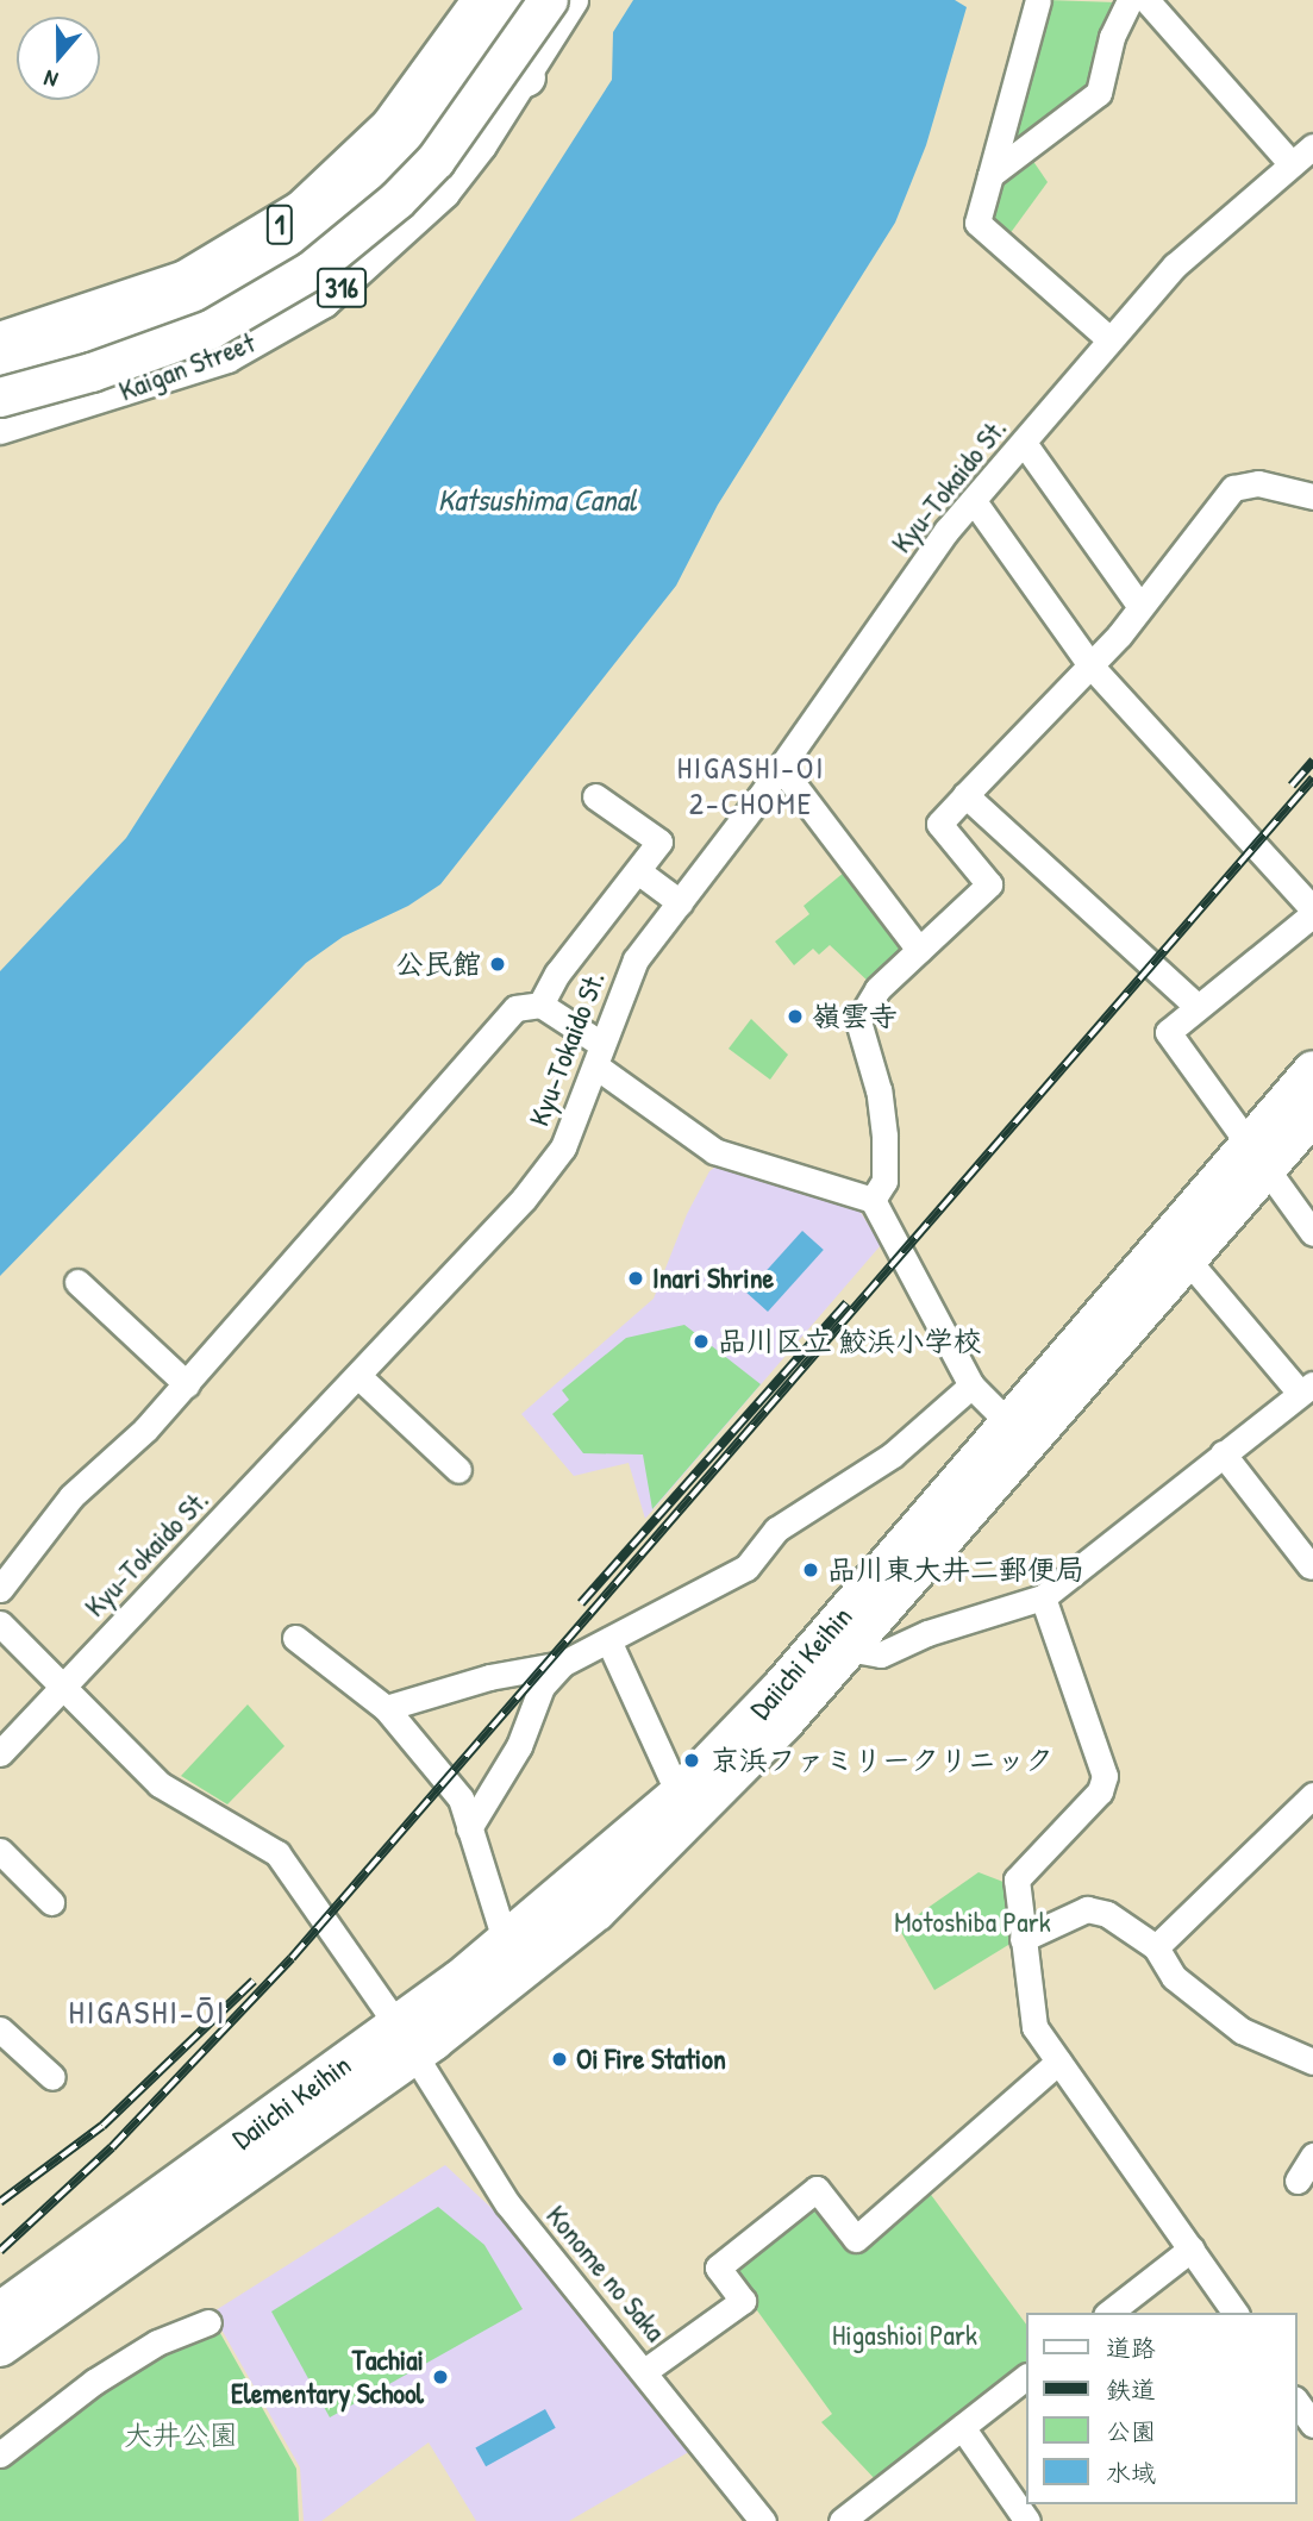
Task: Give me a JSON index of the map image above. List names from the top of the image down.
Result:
{
  "streets": {
    "highway": ["1", "Daiichi Keihin"],
    "main road": ["316", "Kaigan Street"],
    "street": ["Kyu-Tokaido St.", "Konome no Saka"]
  },
  "crossings": [
    ["Kyu-Tokaido St.", "Konome no Saka"],
    ["Daiichi Keihin", "Konome no Saka"]
  ],
  "districts": ["HIGASHI-OI 2-CHOME", "HIGASHI-ŌI"],
  "water": ["Katsushima Canal"],
  "parks": ["Motoshiba Park", "Higashioi Park", "大井公園"],
  "places": [
    "公民館",
    "嶺雲寺",
    "Inari Shrine",
    "品川区立 鮫浜小学校",
    "品川東大井二郵便局",
    "京浜ファミリークリニック",
    "Oi Fire Station",
    "Tachiai Elementary School"
  ],
  "legend": [
    "道路",
    "鉄道",
    "公園",
    "水域"
  ],
  "north": "bottom"
}
